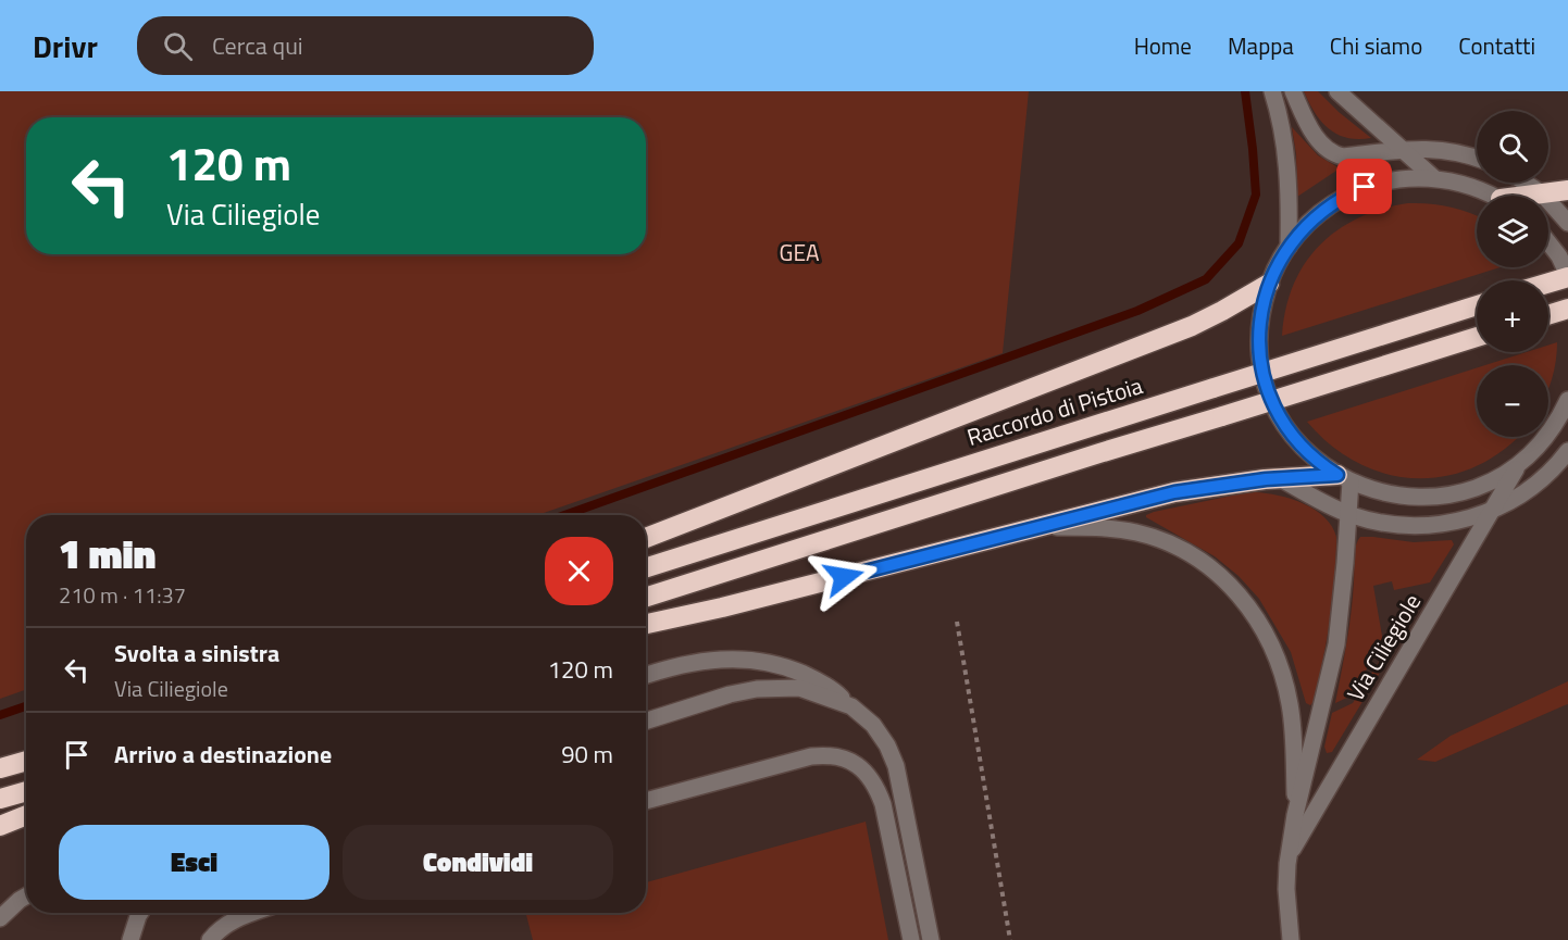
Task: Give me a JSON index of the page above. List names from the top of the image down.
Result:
{
  "streets": {
    "highway": ["Raccordo di Pistoia"],
    "street": ["Via Ciliegiole"]
  },
  "parks": ["GEA"],
  "page": {
    "header": "Drivr",
    "search": "Cerca qui",
    "nav": [
      "Home",
      "Mappa",
      "Chi siamo",
      "Contatti"
    ],
    "map_buttons": ["+", "−"],
    "turn": ["120 m", "Via Ciliegiole"],
    "heading": ["1 min", "210 m · 11:37"],
    "list": [
      {
        "name": "Svolta a sinistra",
        "note": "Via Ciliegiole",
        "value": "120 m"
      },
      {
        "name": "Arrivo a destinazione",
        "value": "90 m"
      }
    ],
    "buttons": ["Esci", "Condividi"]
  }
}
